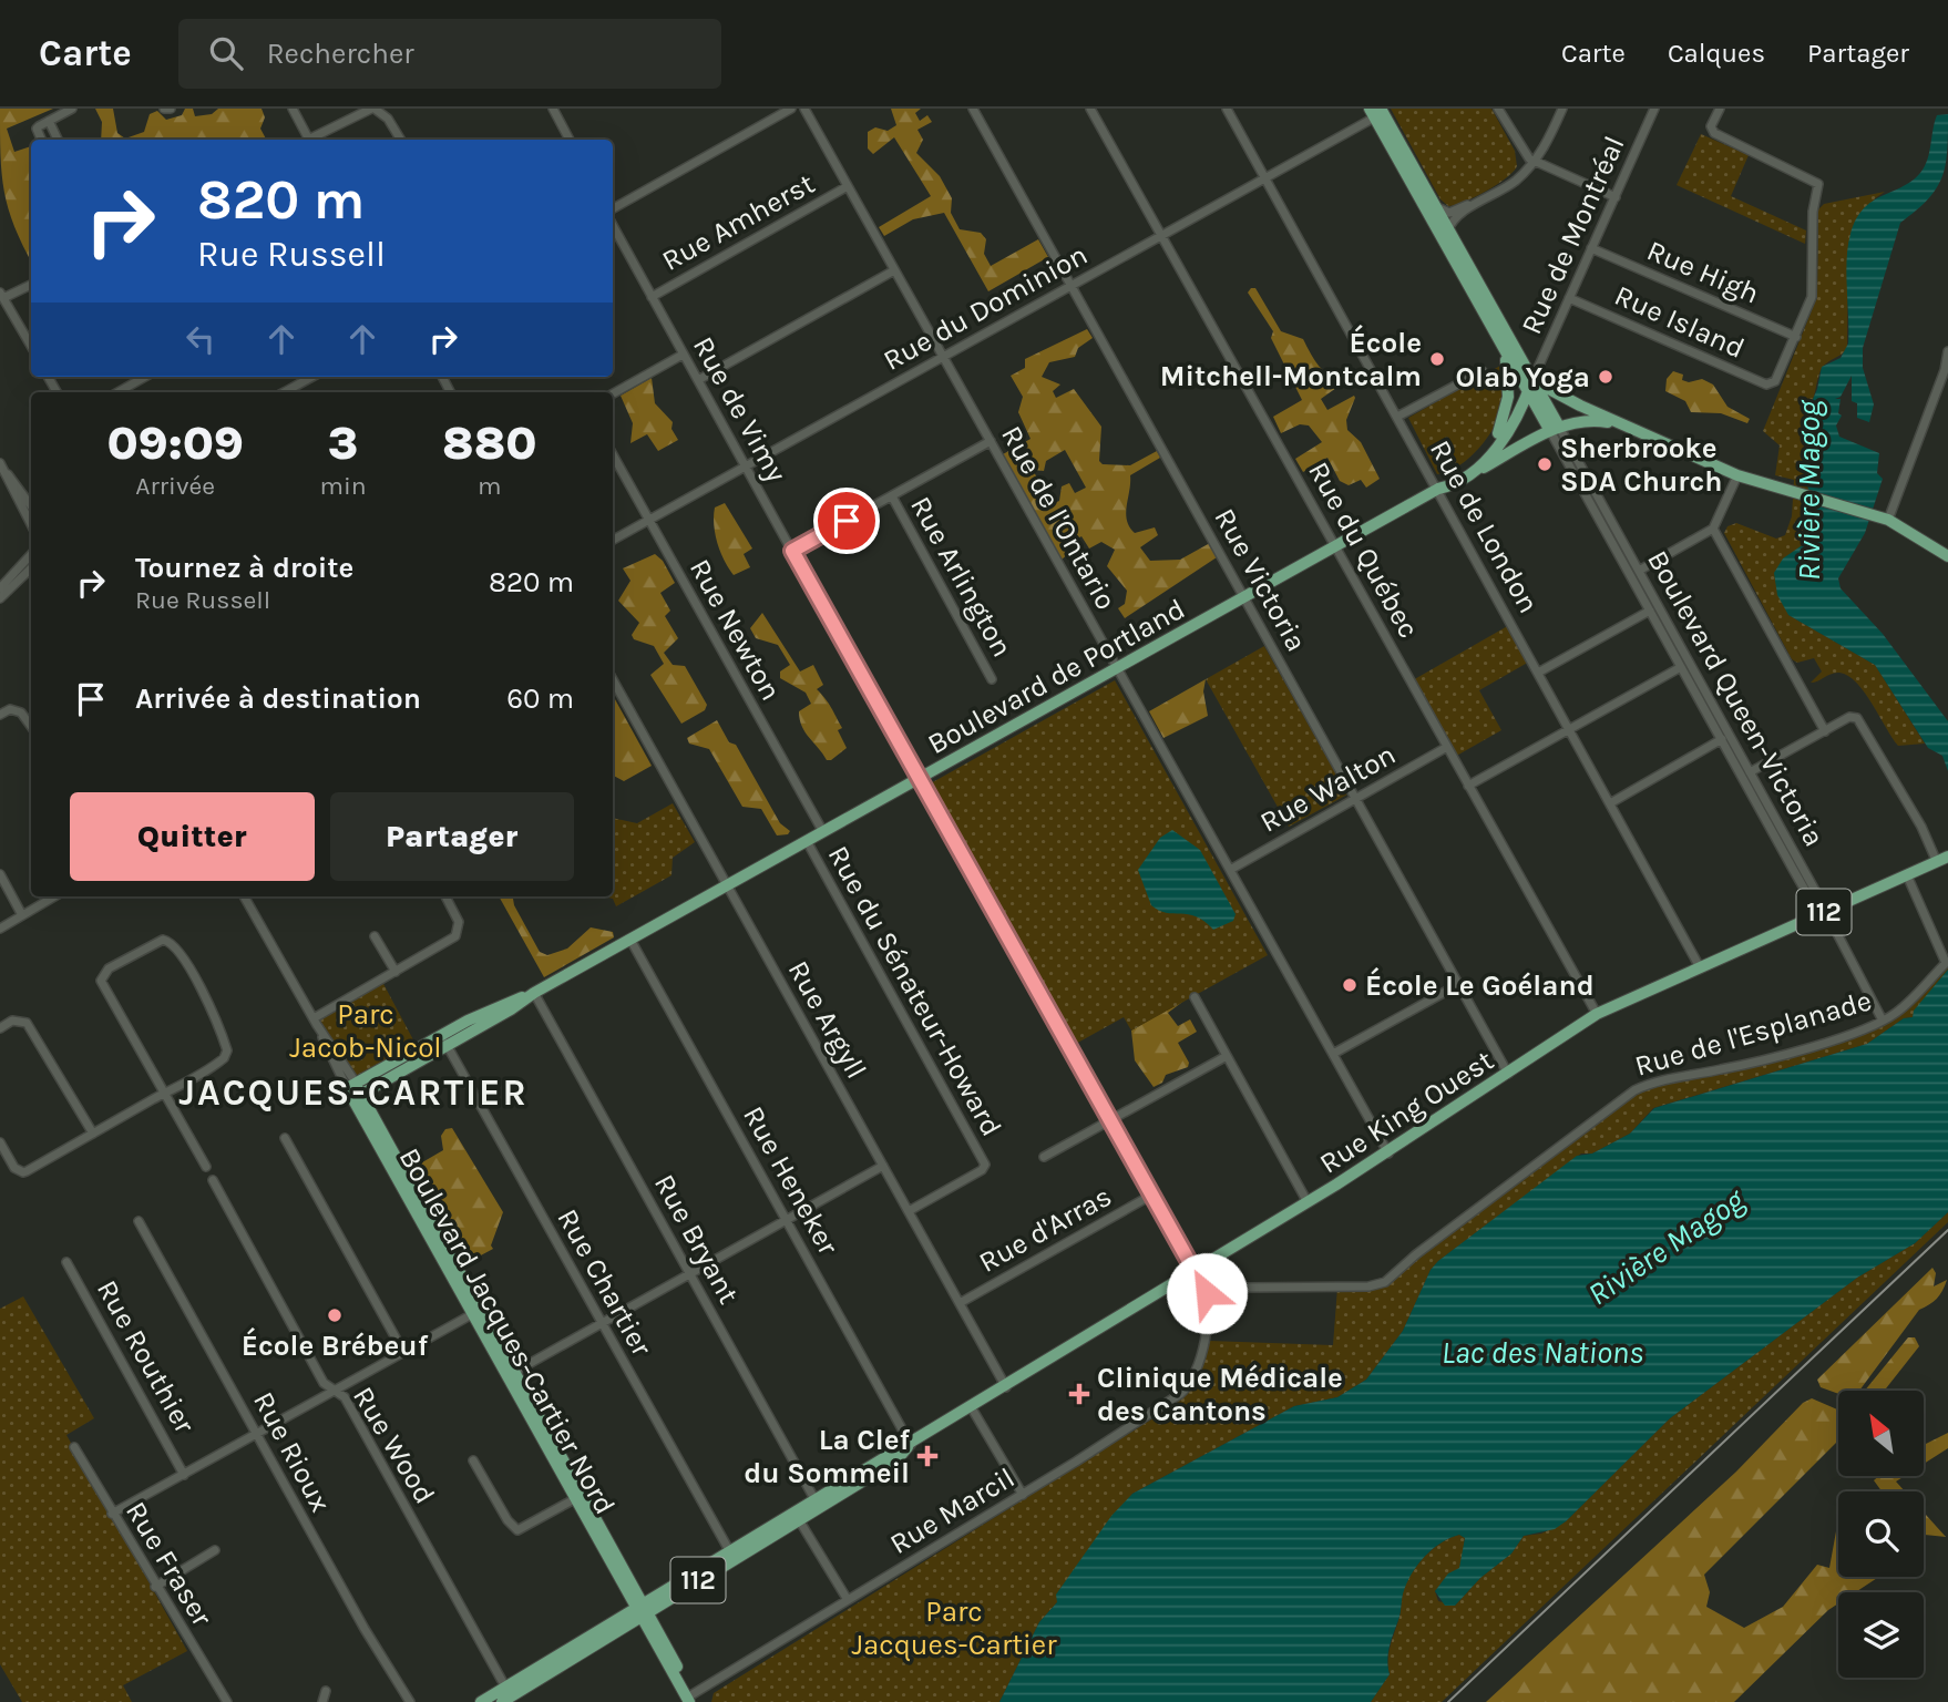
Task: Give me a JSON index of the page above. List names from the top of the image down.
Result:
{
  "streets": {
    "main road": [
      "Boulevard de Portland",
      "Boulevard Queen-Victoria",
      "112",
      "Rue King Ouest",
      "Boulevard Jacques-Cartier Nord"
    ],
    "street": [
      "Rue Amherst",
      "Rue de Montréal",
      "Rue High",
      "Rue du Dominion",
      "Rue Island",
      "Rue de Vimy",
      "Rue de l'Ontario",
      "Rue de London",
      "Rue du Québec",
      "Rue Arlington",
      "Rue Victoria",
      "Rue Newton",
      "Rue Walton",
      "Rue du Sénateur-Howard",
      "Rue Argyll",
      "Rue de l'Esplanade",
      "Rue Heneker",
      "Rue d'Arras",
      "Rue Bryant",
      "Rue Chartier",
      "Rue Routhier",
      "Rue Wood",
      "Rue Rioux",
      "Rue Marcil",
      "Rue Fraser"
    ]
  },
  "crossings": [
    ["Rue Amherst", "Rue de Vimy"],
    ["Rue Amherst", "Rue de l'Ontario"],
    ["Rue de Montréal", "Rue High"],
    ["Rue de Montréal", "Rue Island"],
    ["Rue de Montréal", "Boulevard de Portland"],
    ["Rue de Montréal", "Boulevard Queen-Victoria"],
    ["Rue High", "Rue Island"],
    ["Rue du Dominion", "Rue de Vimy"],
    ["Rue du Dominion", "Rue de l'Ontario"],
    ["Rue du Dominion", "Rue de London"],
    ["Rue du Dominion", "Rue du Québec"],
    ["Rue du Dominion", "Rue Victoria"],
    ["Rue du Dominion", "Rue Newton"],
    ["Rue du Dominion", "Boulevard Queen-Victoria"],
    ["Rue de Vimy", "Boulevard de Portland"],
    ["Rue de Vimy", "Rue King Ouest"],
    ["Rue de Vimy", "Rue d'Arras"],
    ["Rue de Vimy", "Rue Marcil"],
    ["Rue de l'Ontario", "Boulevard de Portland"],
    ["Rue de l'Ontario", "Rue Walton"],
    ["Rue de l'Ontario", "Rue King Ouest"],
    ["Rue de London", "Boulevard de Portland"],
    ["Rue de London", "Rue King Ouest"],
    ["Rue du Québec", "Boulevard de Portland"],
    ["Rue du Québec", "Rue Walton"],
    ["Rue du Québec", "Rue King Ouest"],
    ["Rue Victoria", "Boulevard de Portland"],
    ["Rue Victoria", "Rue Walton"],
    ["Rue Victoria", "Rue King Ouest"],
    ["Rue Newton", "Boulevard de Portland"],
    ["Boulevard de Portland", "Boulevard Queen-Victoria"],
    ["Boulevard de Portland", "Rue du Sénateur-Howard"],
    ["Boulevard de Portland", "Rue Argyll"],
    ["Boulevard de Portland", "Rue Heneker"],
    ["Boulevard de Portland", "Rue Bryant"],
    ["Boulevard de Portland", "Rue Chartier"],
    ["Boulevard de Portland", "Boulevard Jacques-Cartier Nord"],
    ["Boulevard Queen-Victoria", "Rue King Ouest"],
    ["Rue du Sénateur-Howard", "Rue Argyll"],
    ["Rue Argyll", "Rue King Ouest"],
    ["Rue Argyll", "Rue d'Arras"],
    ["Rue de l'Esplanade", "Rue King Ouest"],
    ["Rue de l'Esplanade", "Rue Marcil"],
    ["Rue King Ouest", "Rue Heneker"],
    ["Rue King Ouest", "Rue Bryant"],
    ["Rue King Ouest", "Rue Chartier"],
    ["Rue King Ouest", "Boulevard Jacques-Cartier Nord"],
    ["Rue King Ouest", "Rue Wood"],
    ["Rue King Ouest", "Rue Marcil"],
    ["Boulevard Jacques-Cartier Nord", "Rue Marcil"]
  ],
  "districts": ["JACQUES-CARTIER"],
  "water": ["Rivière Magog", "Lac des Nations"],
  "parks": ["Parc Jacob-Nicol", "Parc Jacques-Cartier"],
  "places": {
    "other": [
      "École Mitchell-Montcalm",
      "Olab Yoga",
      "Sherbrooke SDA Church",
      "École Le Goéland",
      "École Brébeuf"
    ],
    "health": ["Clinique Médicale des Cantons", "La Clef du Sommeil"]
  },
  "north": "top left",
  "page": {
    "header": "Carte",
    "search": "Rechercher",
    "nav": ["Carte", "Calques", "Partager"],
    "turn": ["820 m", "Rue Russell"],
    "eta": [
      "09:09",
      "Arrivée",
      "3",
      "min",
      "880",
      "m"
    ],
    "list": [
      {
        "name": "Tournez à droite",
        "note": "Rue Russell",
        "value": "820 m"
      },
      {
        "name": "Arrivée à destination",
        "value": "60 m"
      }
    ],
    "buttons": ["Quitter", "Partager"]
  }
}
